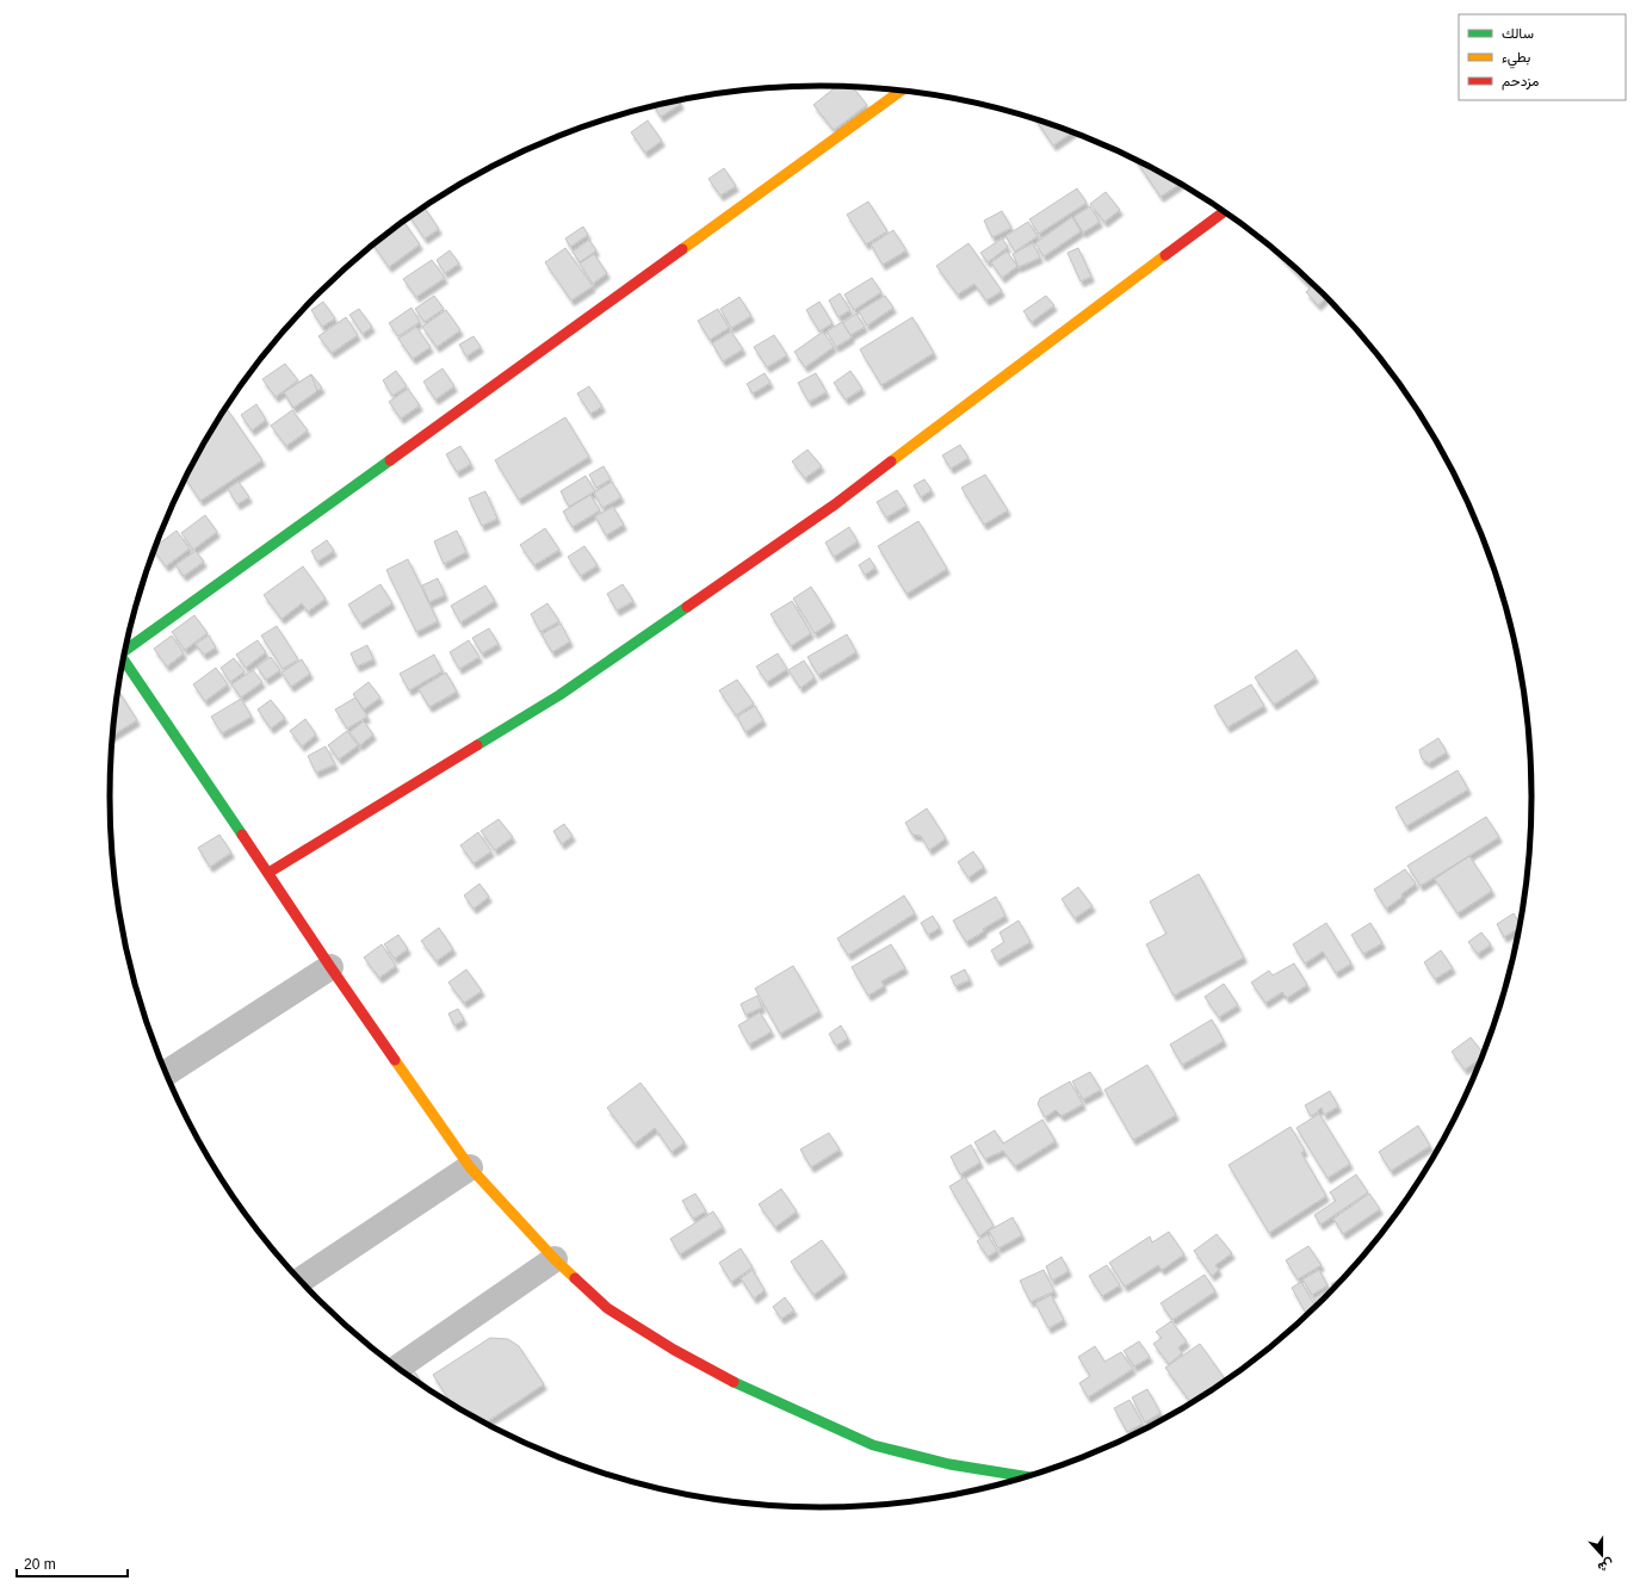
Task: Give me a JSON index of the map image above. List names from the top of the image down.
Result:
{
  "legend": ["سالك", "بطيء", "مزدحم"],
  "scale_bar": "20 m",
  "north": "bottom"
}
